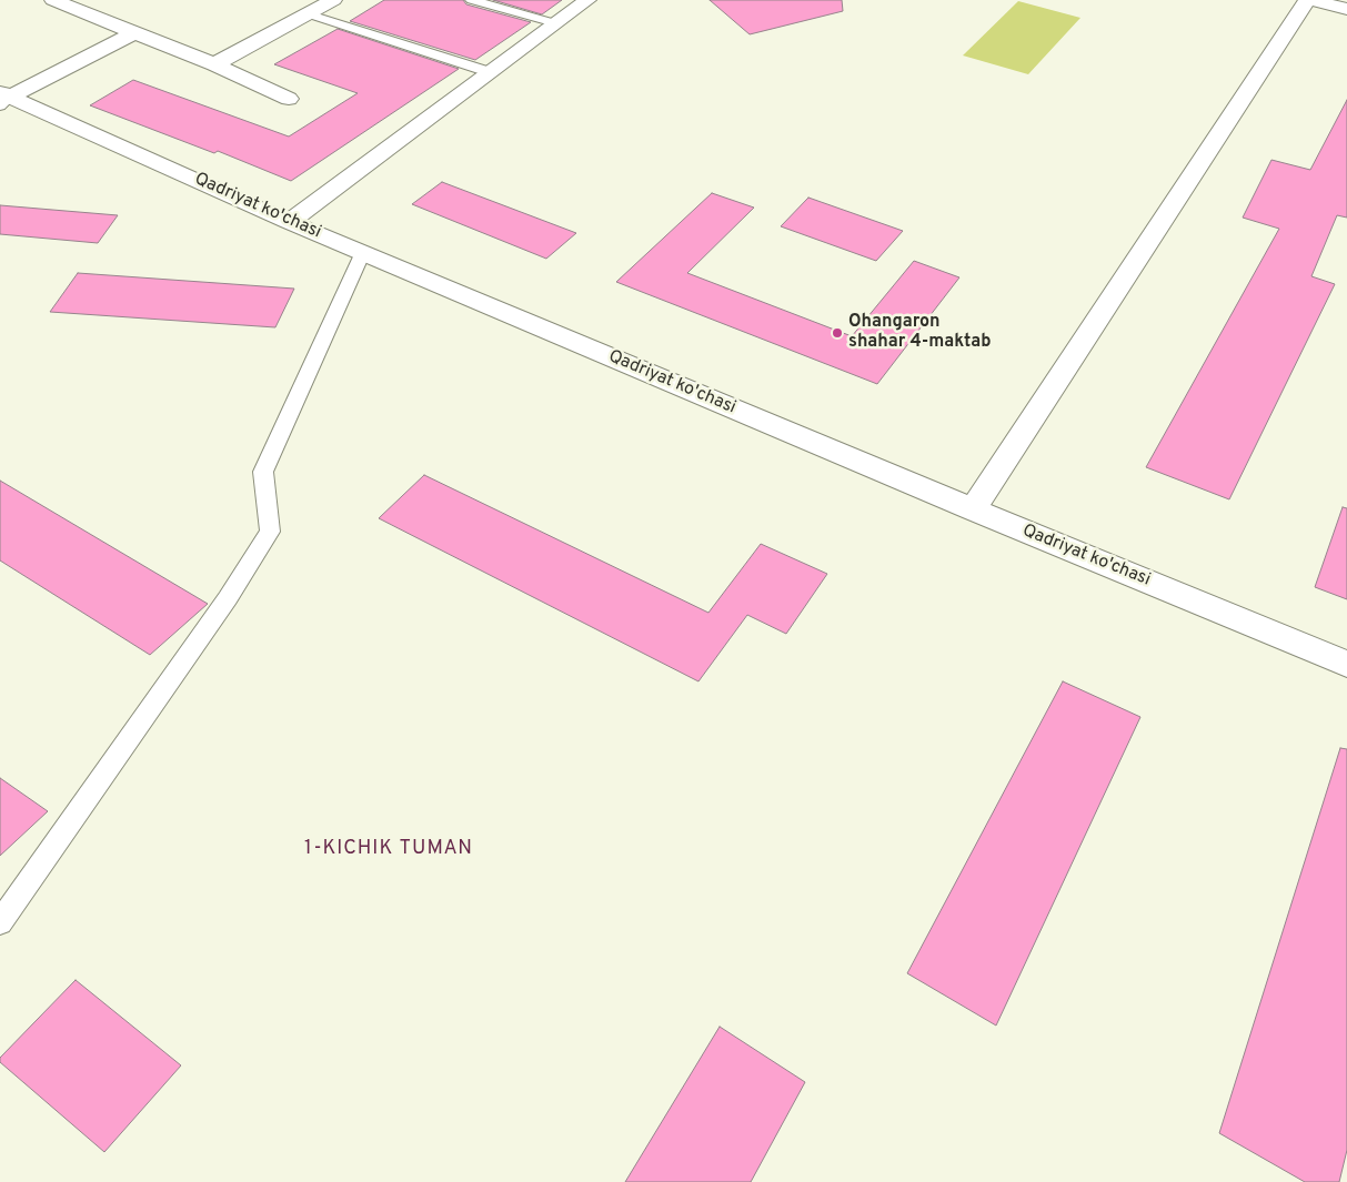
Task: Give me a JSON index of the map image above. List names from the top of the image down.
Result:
{
  "streets": {
    "street": ["Qadriyat ko'chasi"]
  },
  "districts": ["1-KICHIK TUMAN"],
  "places": ["Ohangaron shahar 4-maktab"]
}
